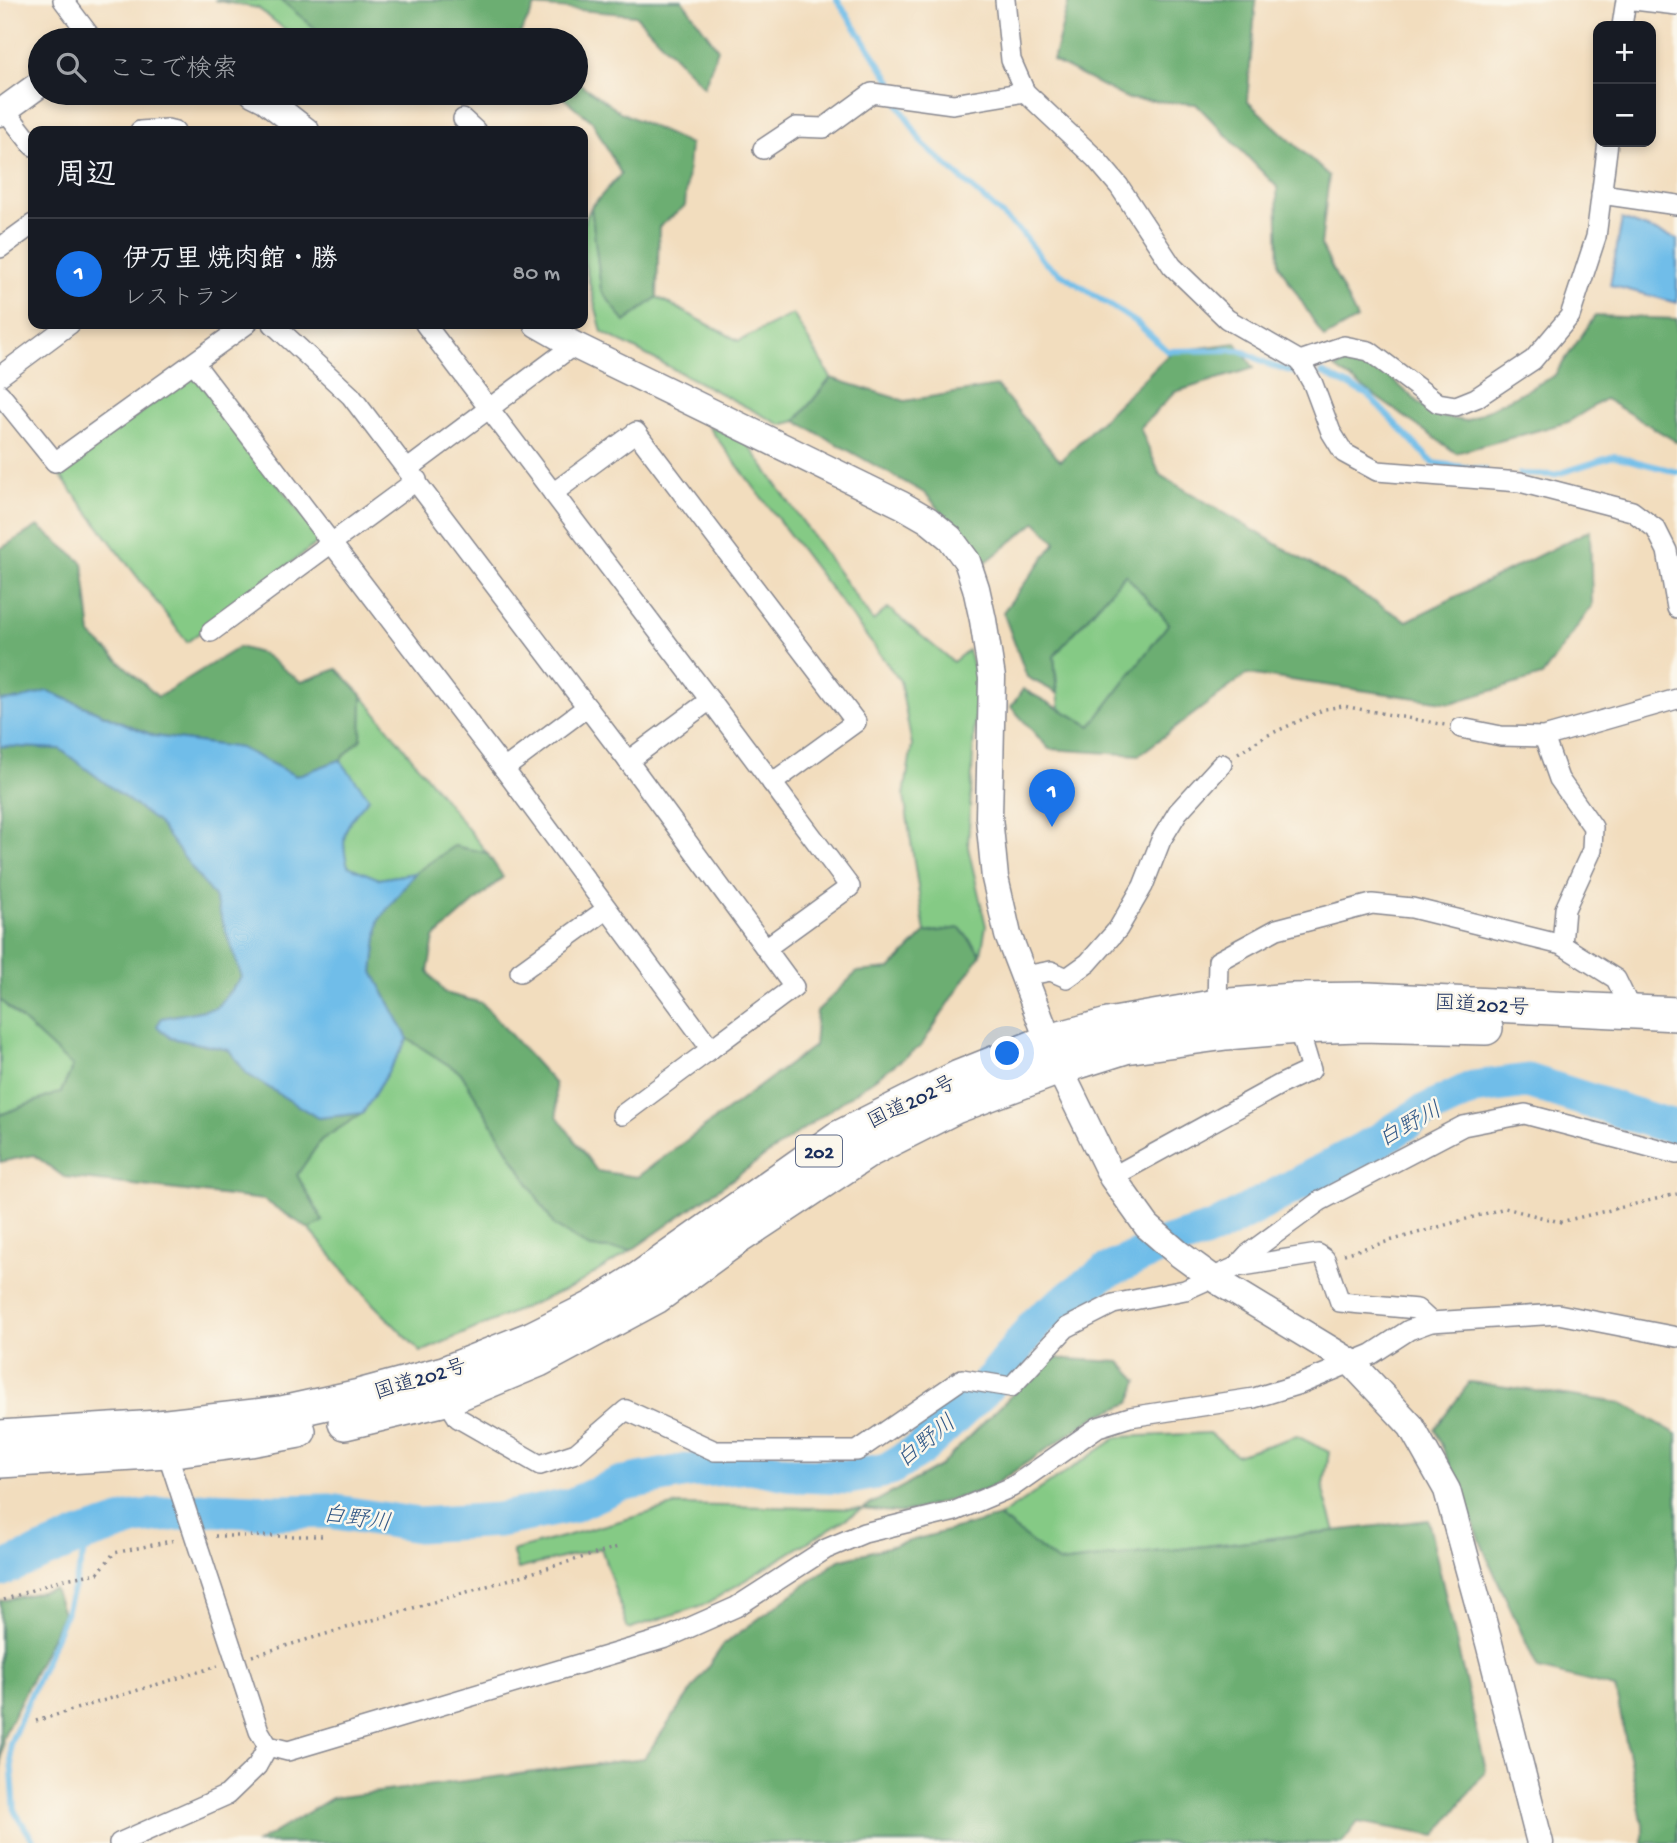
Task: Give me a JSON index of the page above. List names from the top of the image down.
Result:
{
  "streets": {
    "highway": ["国道202号", "202"]
  },
  "water": ["白野川"],
  "page": {
    "map_buttons": ["+", "−"],
    "search": "ここで検索",
    "heading": "周辺",
    "list": [
      {
        "mark": "1",
        "name": "伊万里 焼肉館・勝",
        "note": "レストラン",
        "value": "80 m"
      }
    ],
    "pins": "1"
  }
}
